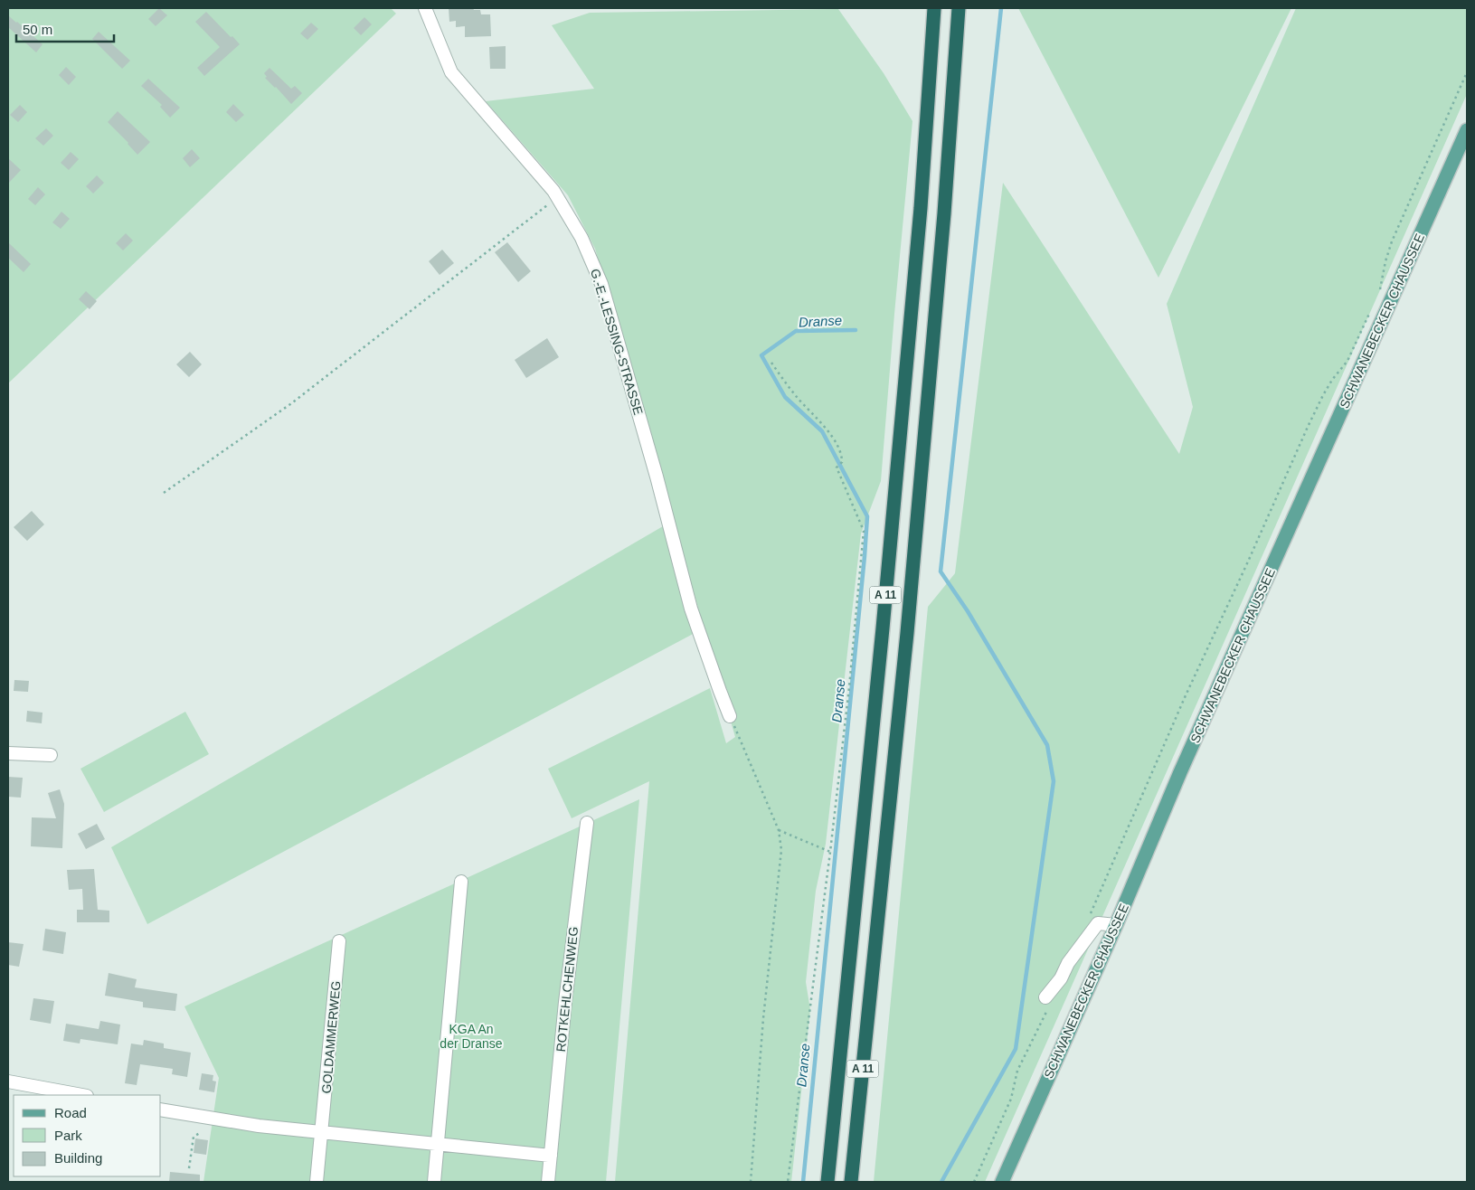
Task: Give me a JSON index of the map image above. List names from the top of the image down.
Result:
{
  "streets": {
    "highway": ["A 11"],
    "main road": ["SCHWANEBECKER CHAUSSEE"],
    "street": ["G.-E.-LESSING-STRASSE", "ROTKEHLCHENWEG", "GOLDAMMERWEG"]
  },
  "water": ["Dranse"],
  "parks": ["KGA An der Dranse"],
  "legend": ["Road", "Park", "Building"],
  "scale_bar": "50 m"
}
